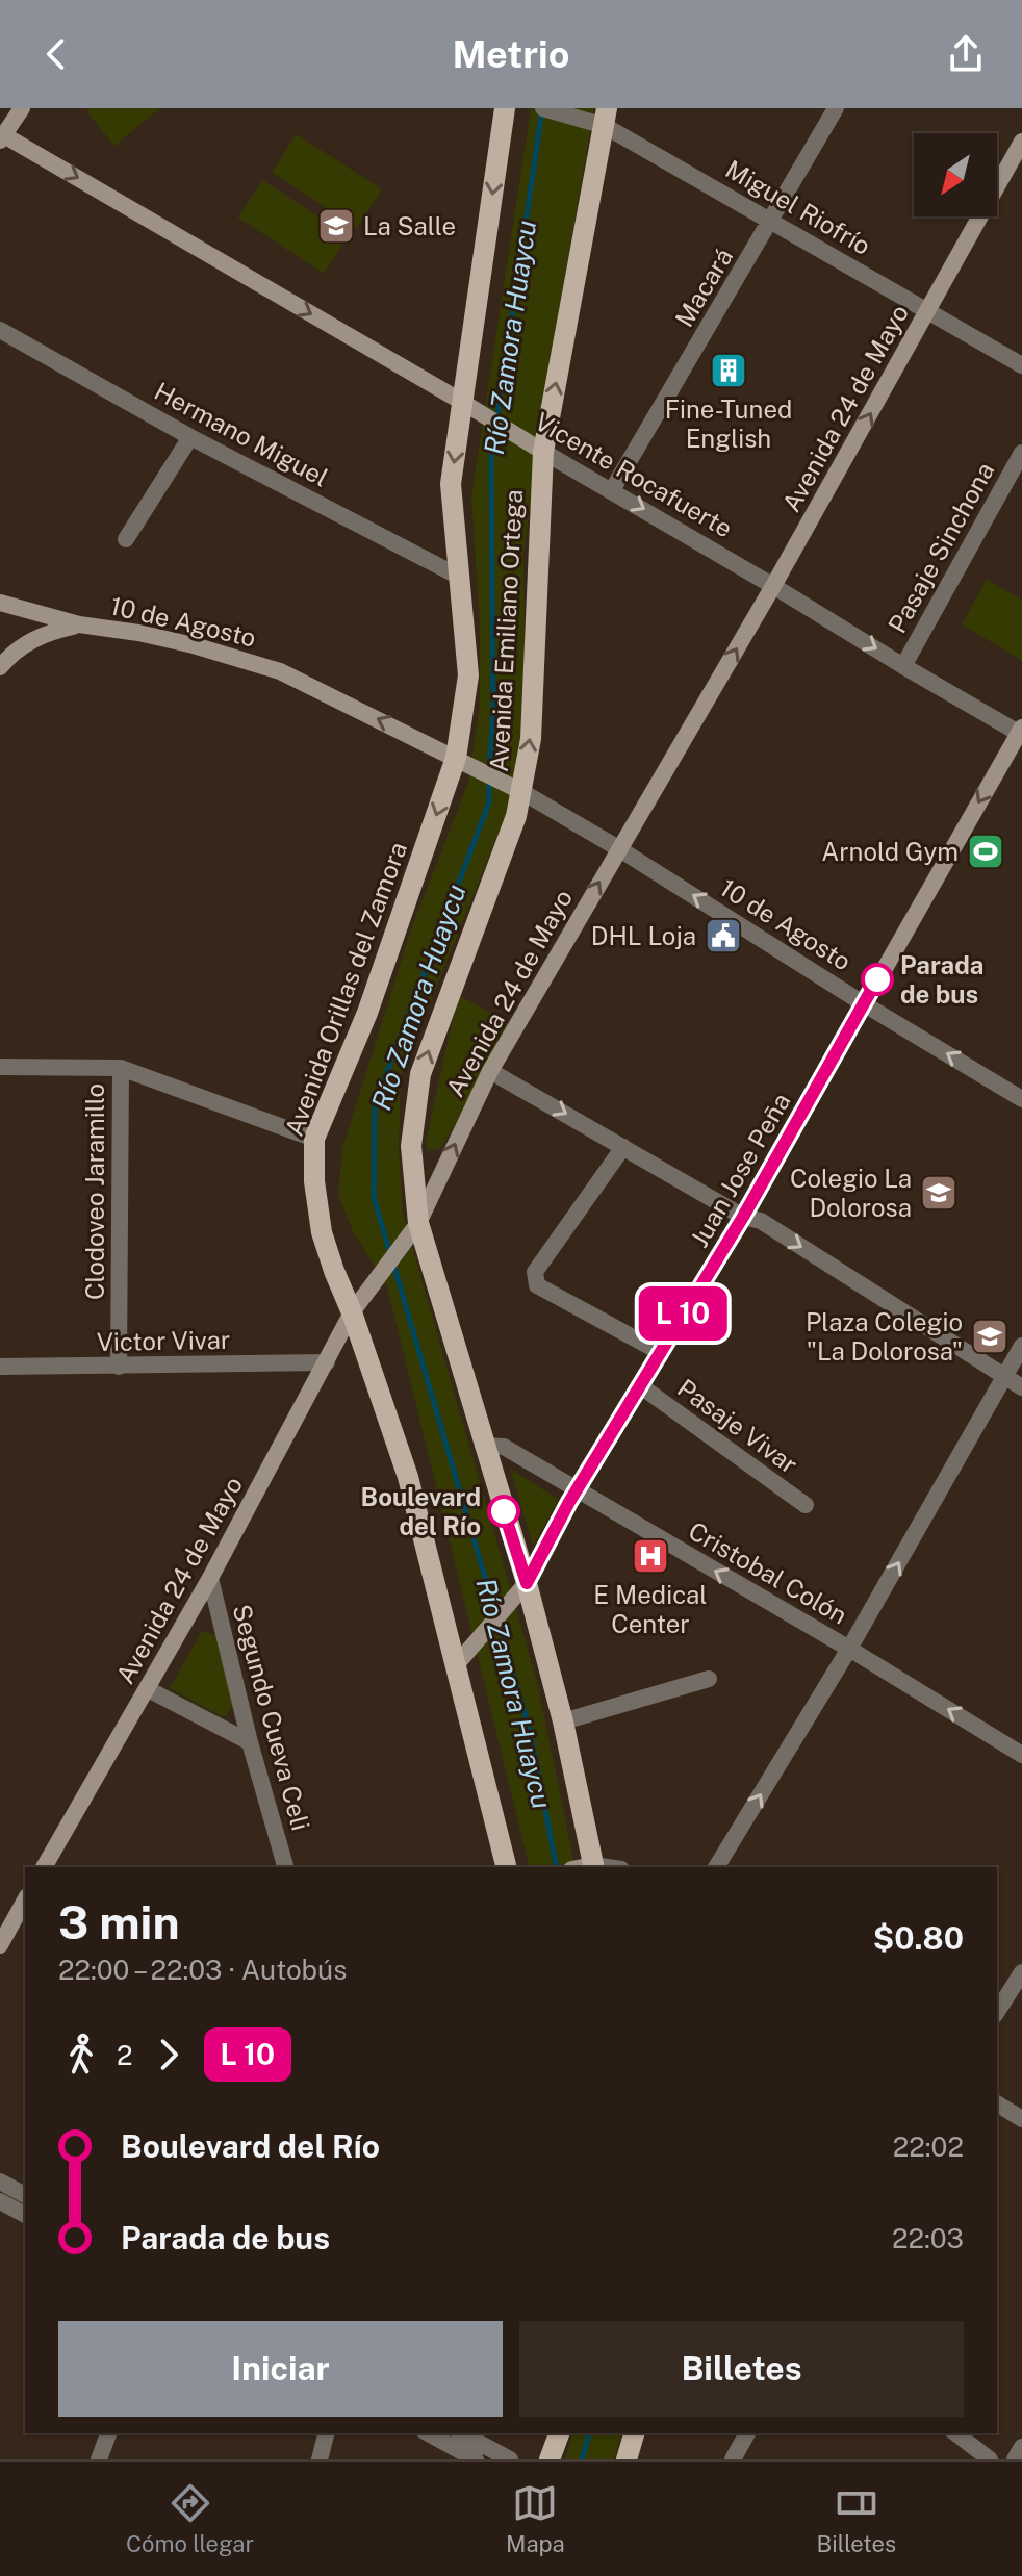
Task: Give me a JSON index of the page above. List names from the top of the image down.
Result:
{
  "streets": {
    "main road": ["Avenida Emiliano Ortega", "Avenida Orillas del Zamora"],
    "street": [
      "Miguel Riofrío",
      "Macará",
      "Avenida 24 de Mayo",
      "Hermano Miguel",
      "Vicente Rocafuerte",
      "Pasaje Sinchona",
      "10 de Agosto",
      "Juan Jose Peña",
      "Clodoveo Jaramillo",
      "Victor Vivar",
      "Pasaje Vivar",
      "Cristobal Colón",
      "Segundo Cueva Celi"
    ]
  },
  "crossings": [
    ["Miguel Riofrío", "Macará"],
    ["Miguel Riofrío", "Avenida 24 de Mayo"],
    ["Miguel Riofrío", "Avenida Emiliano Ortega"],
    ["Macará", "Vicente Rocafuerte"],
    ["Avenida 24 de Mayo", "Vicente Rocafuerte"],
    ["Avenida 24 de Mayo", "10 de Agosto"],
    ["Avenida 24 de Mayo", "Avenida Emiliano Ortega"],
    ["Avenida 24 de Mayo", "Avenida Orillas del Zamora"],
    ["Avenida 24 de Mayo", "Victor Vivar"],
    ["Avenida 24 de Mayo", "Segundo Cueva Celi"],
    ["Hermano Miguel", "Avenida Orillas del Zamora"],
    ["Vicente Rocafuerte", "Pasaje Sinchona"],
    ["Vicente Rocafuerte", "Avenida Emiliano Ortega"],
    ["Vicente Rocafuerte", "Avenida Orillas del Zamora"],
    ["Vicente Rocafuerte", "Juan Jose Peña"],
    ["10 de Agosto", "Avenida Emiliano Ortega"],
    ["10 de Agosto", "Avenida Orillas del Zamora"],
    ["10 de Agosto", "Juan Jose Peña"],
    ["Avenida Emiliano Ortega", "Juan Jose Peña"],
    ["Avenida Emiliano Ortega", "Cristobal Colón"],
    ["Avenida Orillas del Zamora", "Juan Jose Peña"],
    ["Juan Jose Peña", "Pasaje Vivar"],
    ["Juan Jose Peña", "Cristobal Colón"],
    ["Clodoveo Jaramillo", "Victor Vivar"]
  ],
  "one_way": [
    "Avenida 24 de Mayo",
    "Vicente Rocafuerte",
    "10 de Agosto",
    "Avenida Emiliano Ortega",
    "Avenida Orillas del Zamora",
    "Cristobal Colón"
  ],
  "water": ["Río Zamora Huaycu"],
  "places": {
    "school or university": ["La Salle", "Colegio La Dolorosa", "Plaza Colegio \"La Dolorosa\""],
    "building": ["Fine-Tuned English"],
    "sports": ["Arnold Gym"],
    "public building": ["DHL Loja"],
    "other": ["Parada de bus", "Boulevard del Río"],
    "hospital": ["E Medical Center"]
  },
  "north": "bottom left",
  "page": {
    "header": "Metrio",
    "on_map": "L 10",
    "heading": ["3 min", "22:00 – 22:03 · Autobús", "$0.80"],
    "legs": ["2", "L 10"],
    "list": [
      {
        "name": "Boulevard del Río",
        "value": "22:02"
      },
      {
        "name": "Parada de bus",
        "value": "22:03"
      }
    ],
    "buttons": ["Iniciar", "Billetes"],
    "tabs": ["Cómo llegar", "Mapa", "Billetes"]
  }
}
